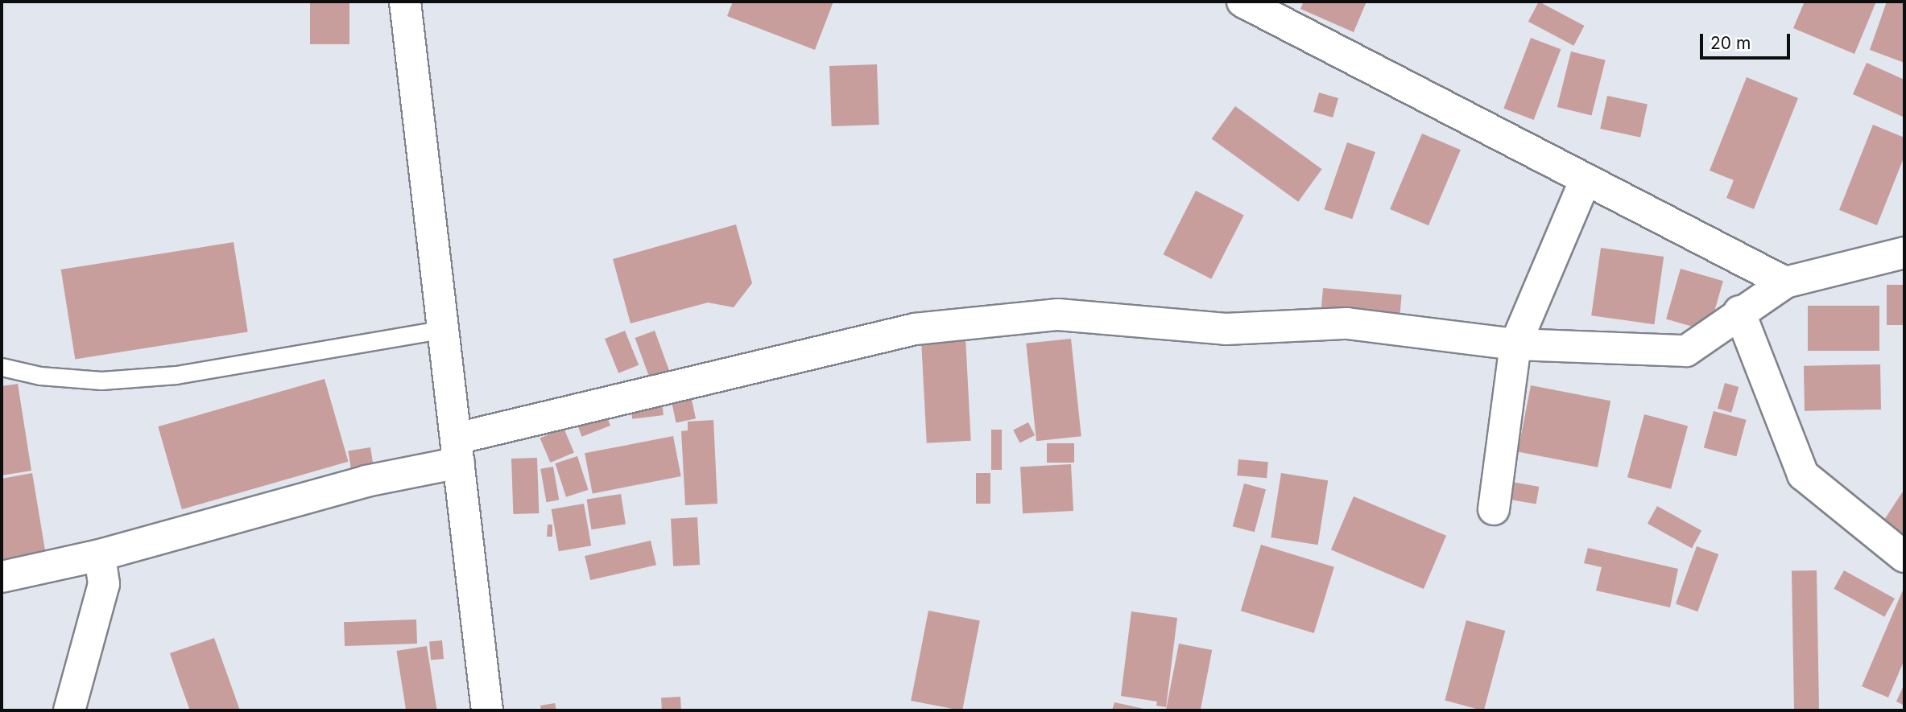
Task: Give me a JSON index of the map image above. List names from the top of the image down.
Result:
{
  "scale_bar": "20 m"
}
